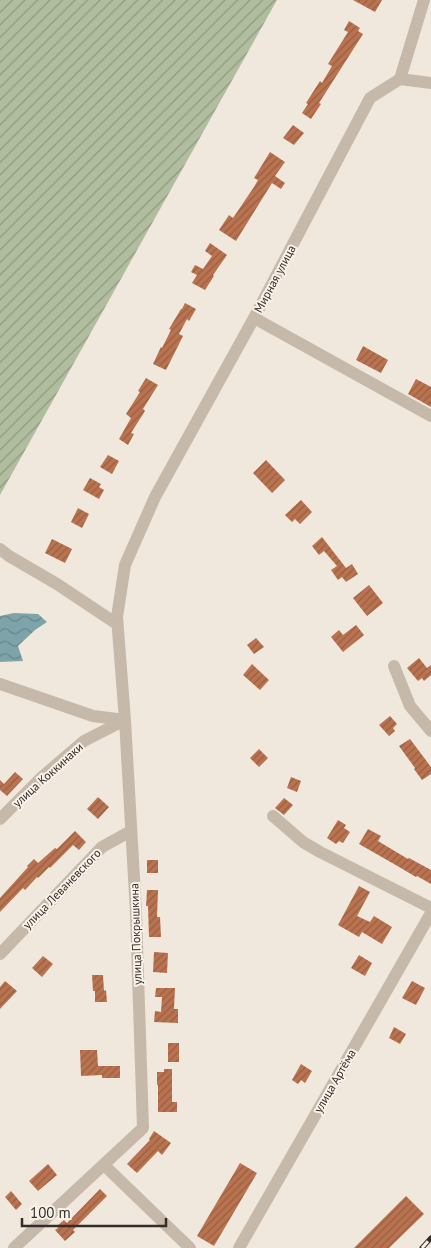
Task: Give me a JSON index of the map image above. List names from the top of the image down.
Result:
{
  "streets": {
    "street": [
      "Мирная улица",
      "улица Коккинаки",
      "улица Леваневского",
      "улица Покрышкина",
      "улица Артёма"
    ]
  },
  "crossings": [
    ["Мирная улица", "улица Покрышкина"],
    ["улица Коккинаки", "улица Покрышкина"],
    ["улица Леваневского", "улица Покрышкина"]
  ],
  "scale_bar": "100 m"
}
